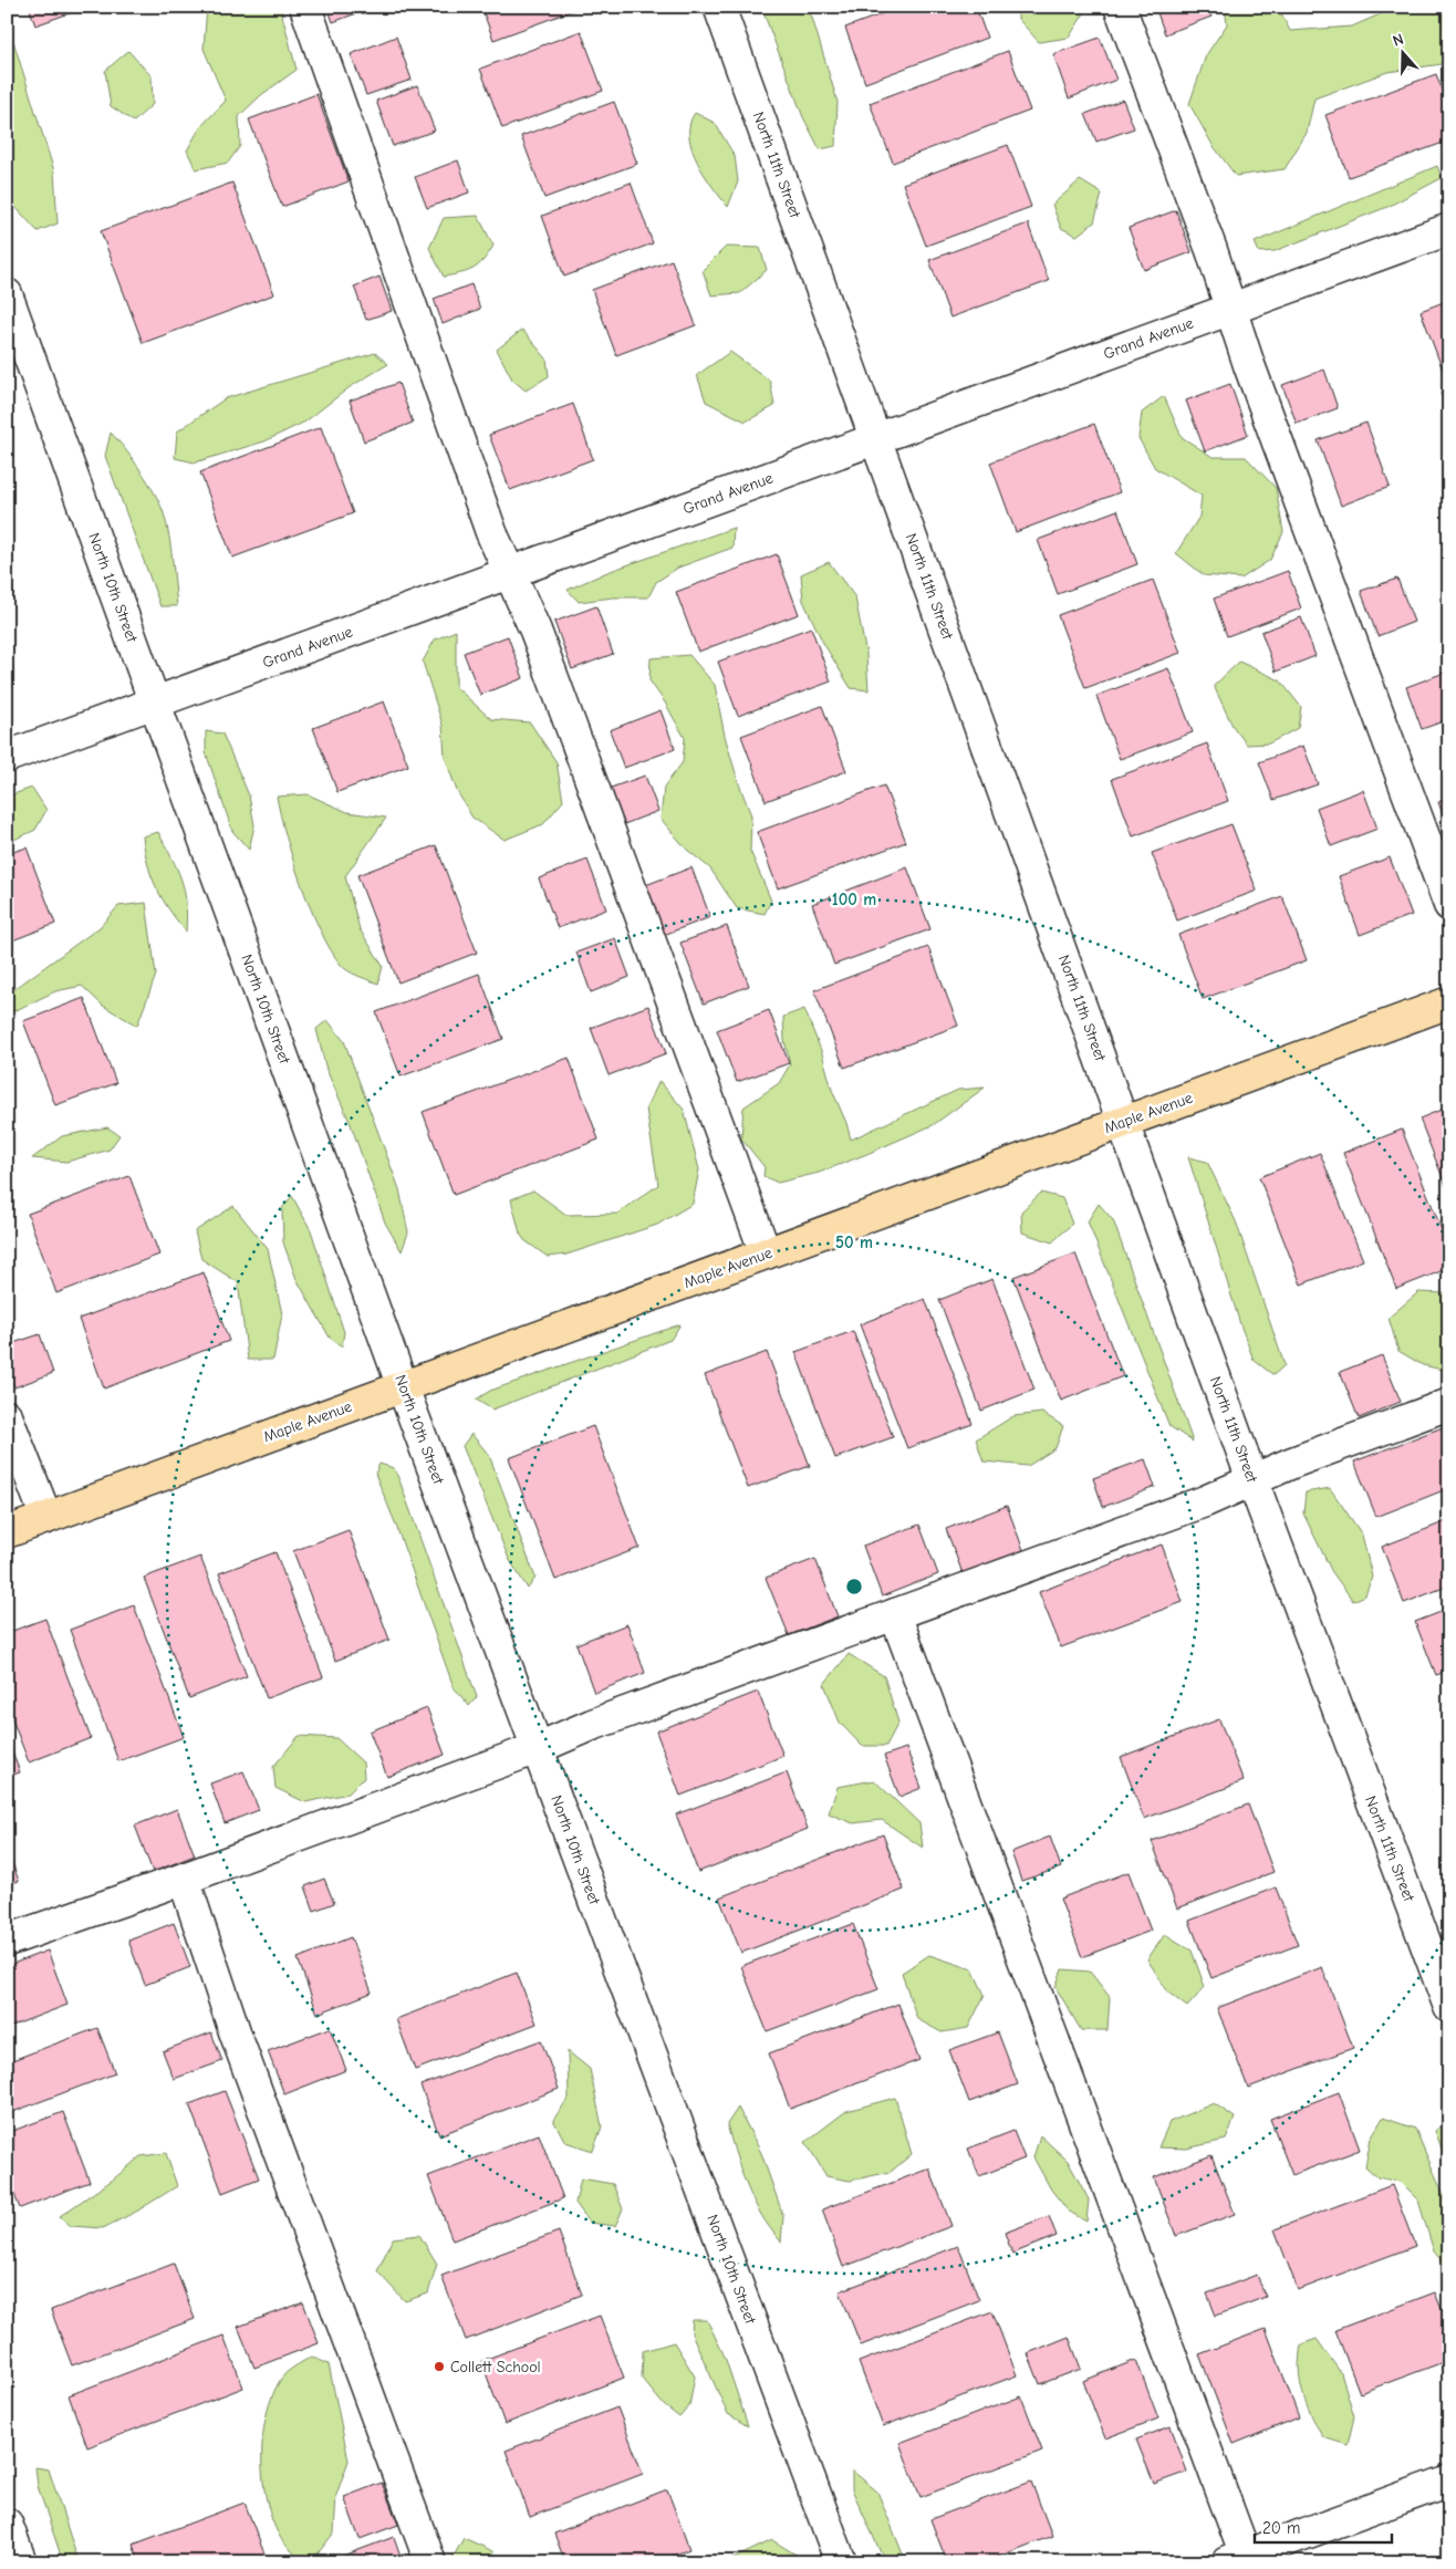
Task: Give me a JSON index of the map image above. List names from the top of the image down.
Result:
{
  "streets": {
    "main road": ["Maple Avenue"],
    "street": ["North 11th Street", "Grand Avenue", "North 10th Street"]
  },
  "crossings": [
    ["North 11th Street", "Grand Avenue"],
    ["North 11th Street", "Maple Avenue"],
    ["Grand Avenue", "North 10th Street"],
    ["North 10th Street", "Maple Avenue"]
  ],
  "places": ["Collett School"],
  "scale_bar": "20 m",
  "north": "top",
  "rings": ["100 m", "50 m"]
}
